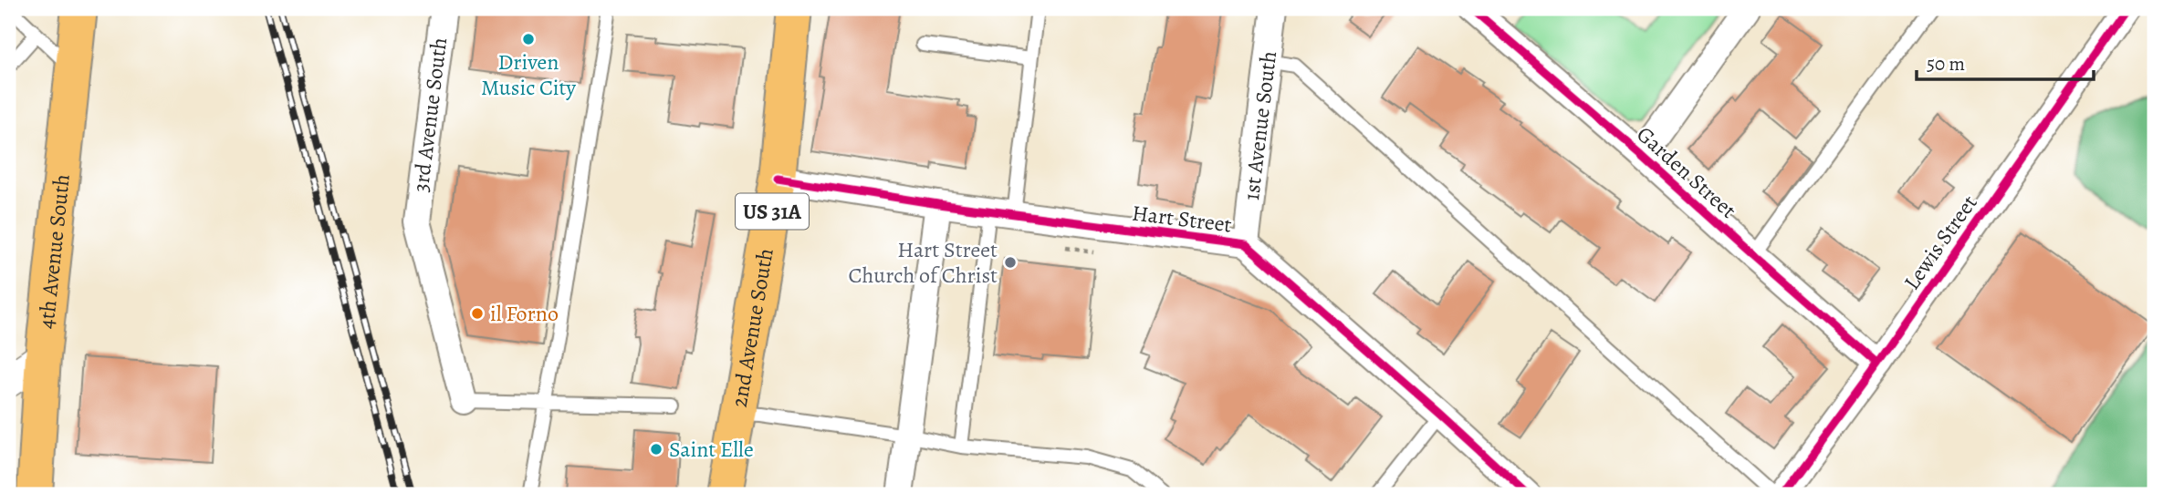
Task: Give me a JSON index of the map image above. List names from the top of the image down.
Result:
{
  "streets": {
    "main road": ["US 31A", "4th Avenue South", "2nd Avenue South"],
    "street": [
      "3rd Avenue South",
      "1st Avenue South",
      "Garden Street",
      "Hart Street",
      "Lewis Street"
    ]
  },
  "crossings": [
    ["1st Avenue South", "Hart Street"],
    ["Garden Street", "Lewis Street"],
    ["Hart Street", "2nd Avenue South"]
  ],
  "places": [
    "Driven Music City",
    "Hart Street Church of Christ",
    "il Forno",
    "Saint Elle"
  ],
  "scale_bar": "50 m"
}
